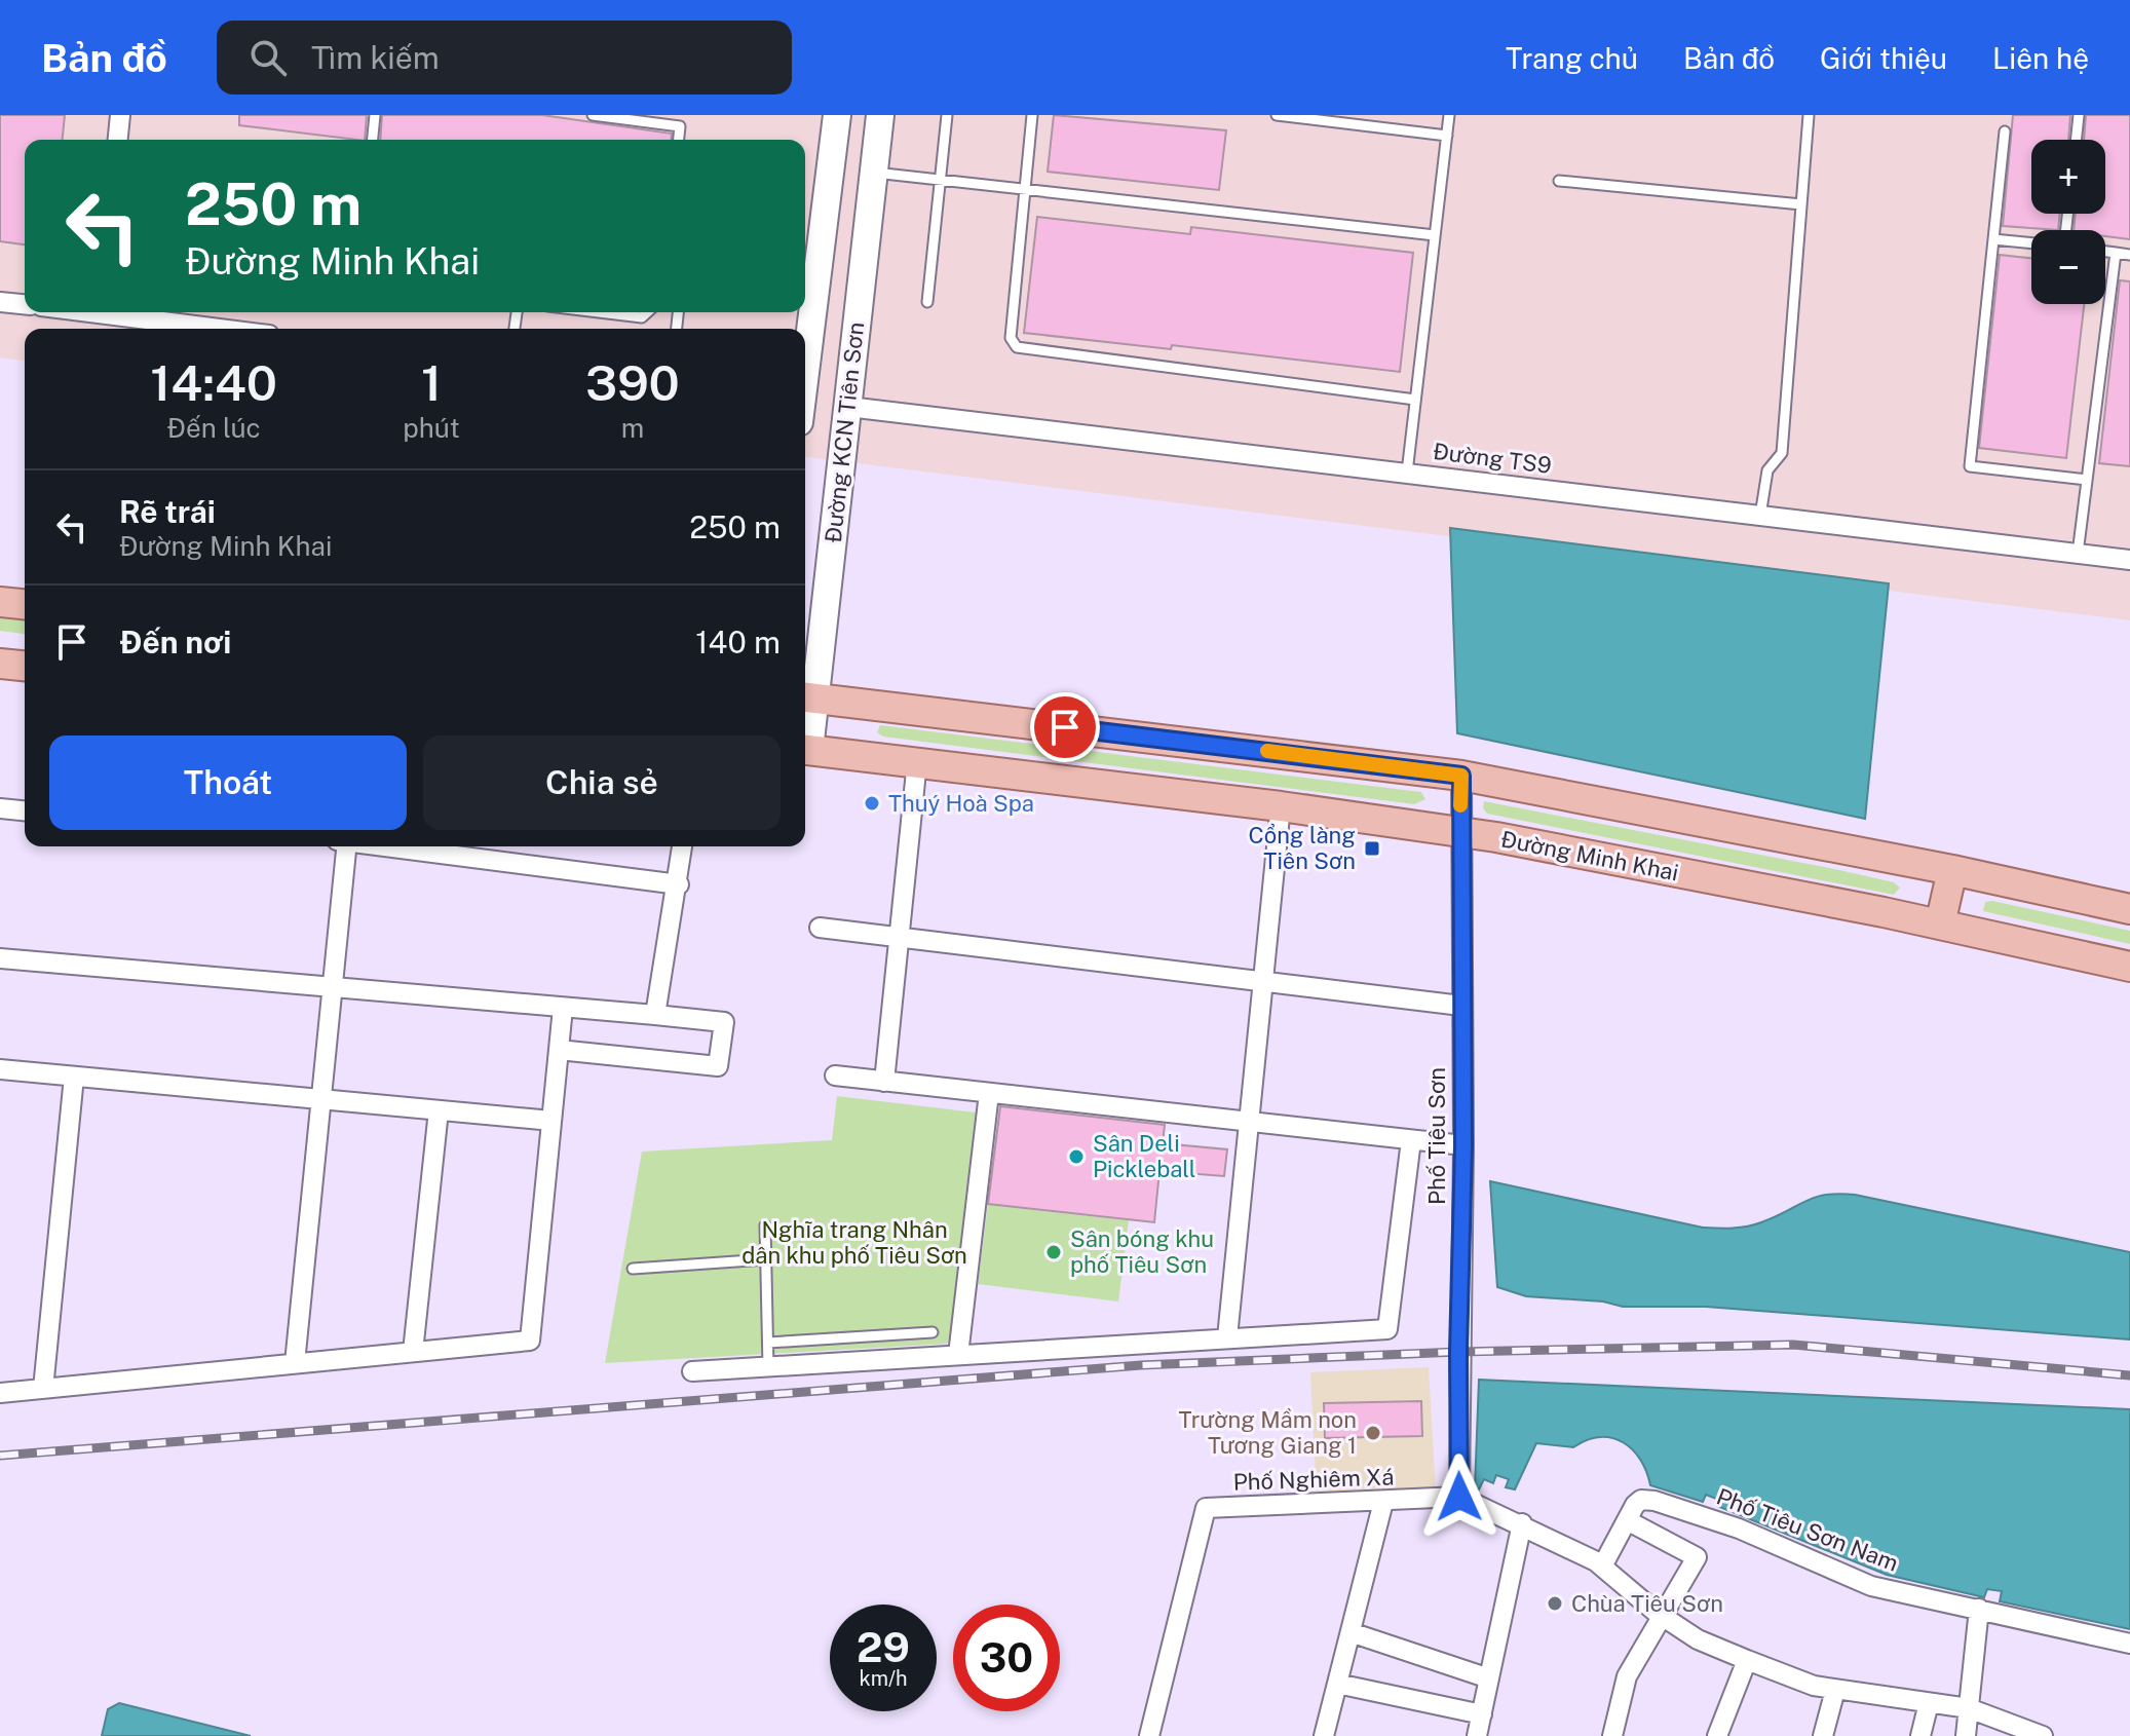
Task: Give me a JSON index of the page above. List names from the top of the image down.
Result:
{
  "streets": {
    "main road": ["Đường KCN Tiên Sơn", "Đường Minh Khai"],
    "street": [
      "Đường TS9",
      "Phố Tiêu Sơn",
      "Phố Nghiêm Xá",
      "Phố Tiêu Sơn Nam"
    ]
  },
  "crossings": [
    ["Đường KCN Tiên Sơn", "Đường TS9"],
    ["Đường Minh Khai", "Phố Tiêu Sơn"],
    ["Phố Tiêu Sơn", "Phố Nghiêm Xá"],
    ["Phố Nghiêm Xá", "Phố Tiêu Sơn Nam"]
  ],
  "parks": ["Nghĩa trang Nhân dân khu phố Tiêu Sơn"],
  "places": {
    "other": [
      "Thuý Hoà Spa",
      "Sân Deli Pickleball",
      "Sân bóng khu phố Tiêu Sơn",
      "Trường Mầm non Tương Giang 1",
      "Chùa Tiêu Sơn"
    ],
    "transit": ["Cổng làng Tiên Sơn"]
  },
  "page": {
    "header": "Bản đồ",
    "search": "Tìm kiếm",
    "nav": [
      "Trang chủ",
      "Bản đồ",
      "Giới thiệu",
      "Liên hệ"
    ],
    "map_buttons": ["+", "−"],
    "turn": ["250 m", "Đường Minh Khai"],
    "eta": [
      "14:40",
      "Đến lúc",
      "1",
      "phút",
      "390",
      "m"
    ],
    "list": [
      {
        "name": "Rẽ trái",
        "note": "Đường Minh Khai",
        "value": "250 m"
      },
      {
        "name": "Đến nơi",
        "value": "140 m"
      }
    ],
    "buttons": ["Thoát", "Chia sẻ"],
    "speed": "29 km/h",
    "limit": "30"
  }
}
